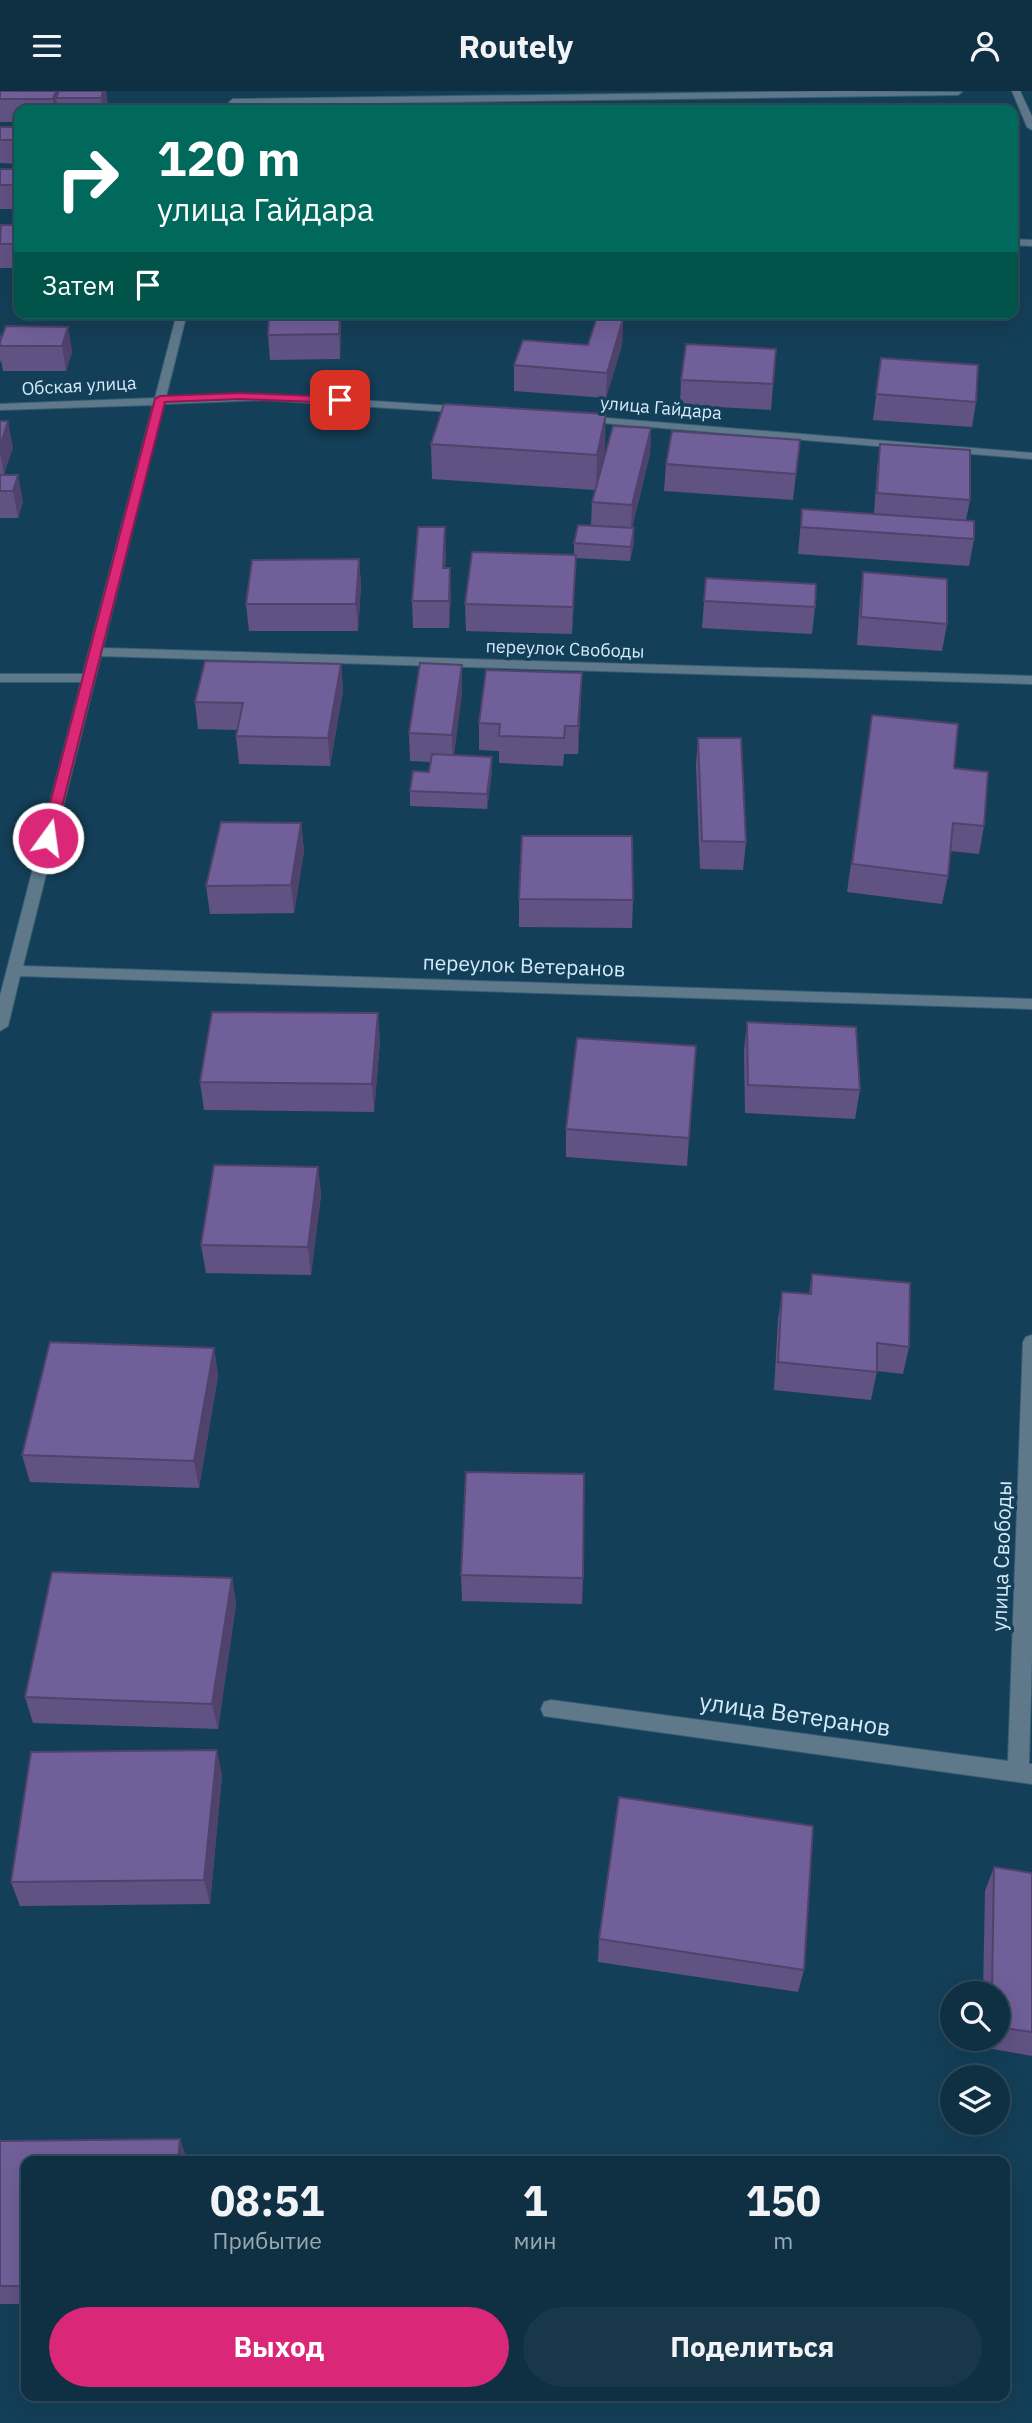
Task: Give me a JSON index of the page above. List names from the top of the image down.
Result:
{
  "streets": {
    "street": [
      "Обская улица",
      "улица Гайдара",
      "переулок Свободы",
      "переулок Ветеранов",
      "улица Свободы",
      "улица Ветеранов"
    ]
  },
  "crossings": [
    ["улица Свободы", "улица Ветеранов"]
  ],
  "page": {
    "header": "Routely",
    "turn": ["120 m", "улица Гайдара"],
    "then": "Затем",
    "eta": [
      "08:51",
      "Прибытие",
      "1",
      "мин",
      "150",
      "m"
    ],
    "buttons": ["Выход", "Поделиться"]
  }
}
